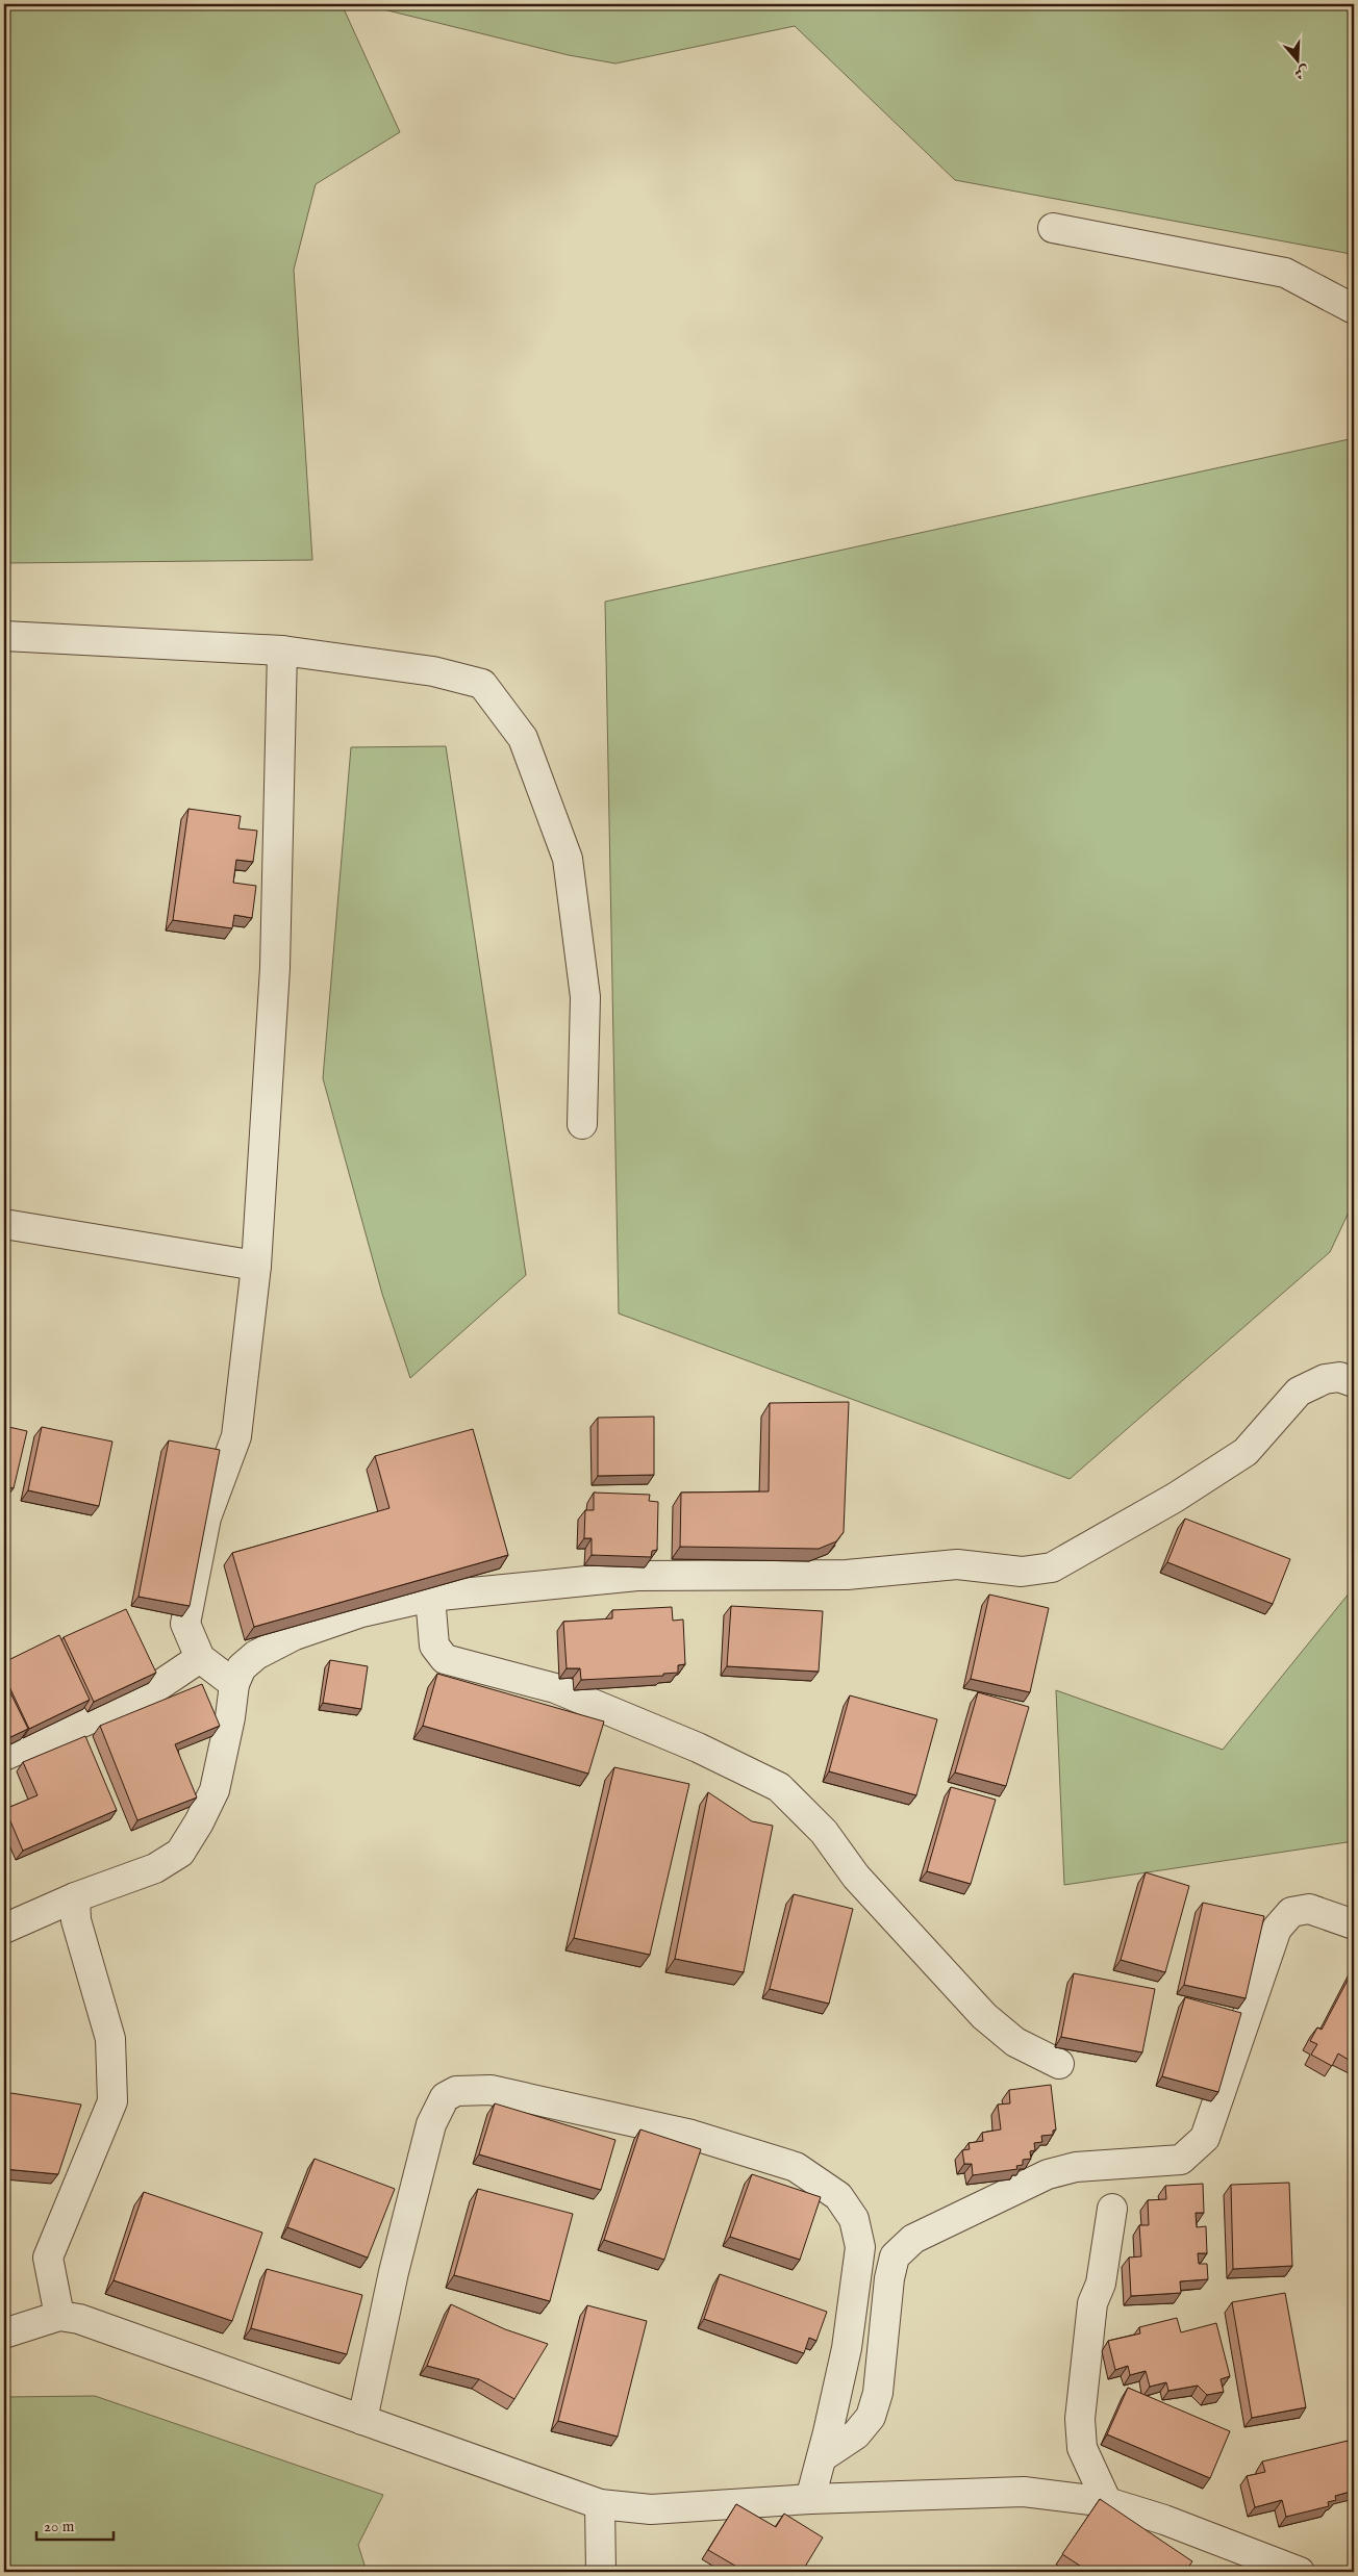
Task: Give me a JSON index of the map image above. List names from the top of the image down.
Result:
{
  "scale_bar": "20 m",
  "north": "bottom"
}
